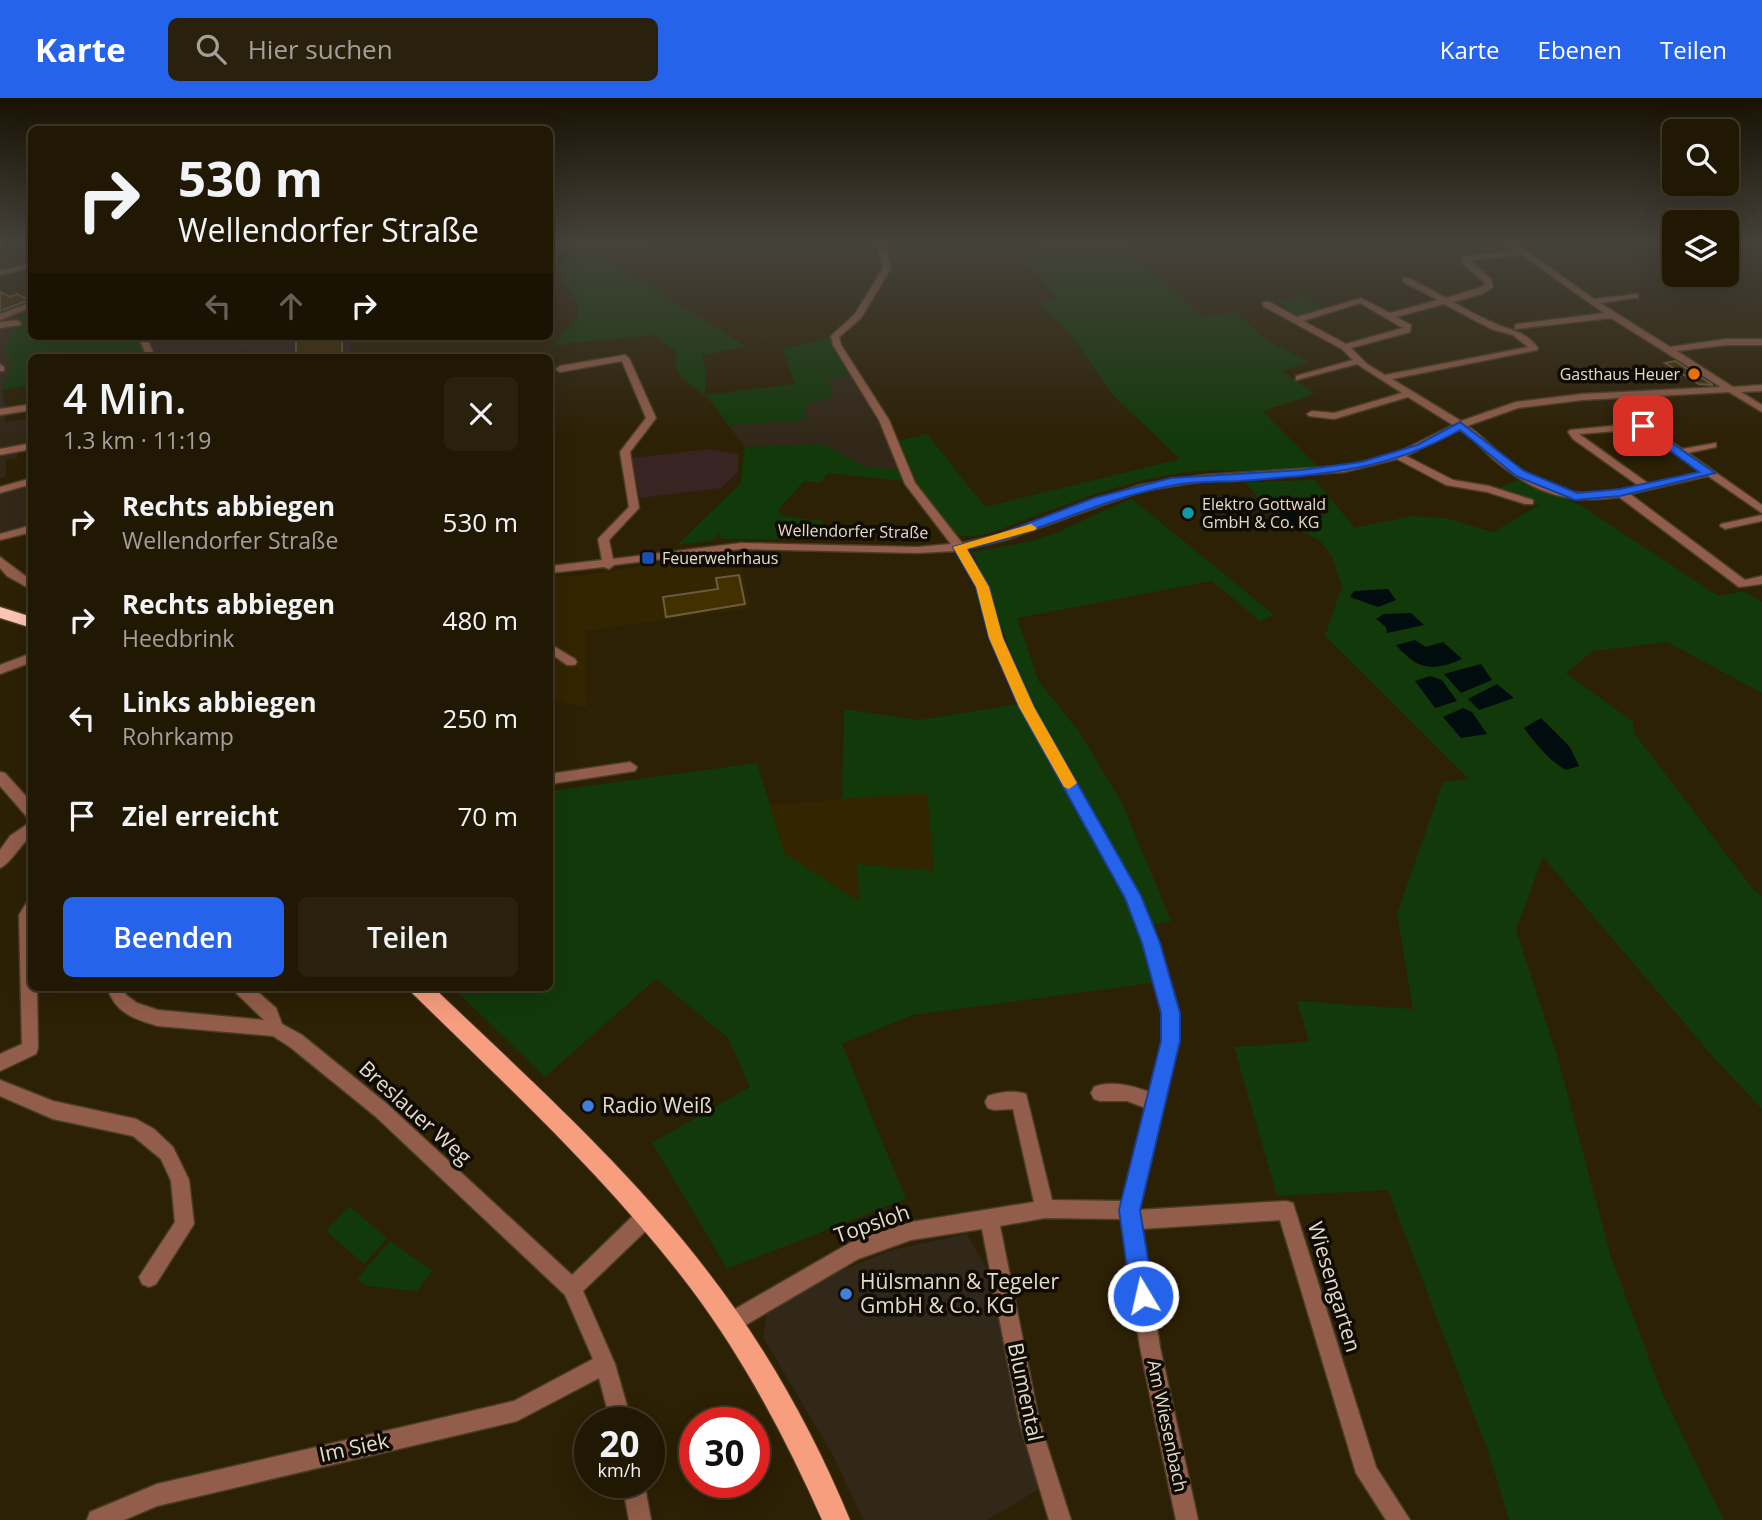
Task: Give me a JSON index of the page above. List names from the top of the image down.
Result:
{
  "streets": {
    "street": [
      "Wellendorfer Straße",
      "Breslauer Weg",
      "Topsloh",
      "Wiesengarten",
      "Blumental",
      "Am Wiesenbach",
      "Im Siek"
    ]
  },
  "crossings": [
    ["Wellendorfer Straße", "Am Wiesenbach"],
    ["Topsloh", "Wiesengarten"],
    ["Topsloh", "Blumental"],
    ["Topsloh", "Am Wiesenbach"],
    ["Wiesengarten", "Am Wiesenbach"]
  ],
  "places": {
    "other": [
      "Gasthaus Heuer",
      "Elektro Gottwald GmbH & Co. KG",
      "Radio Weiß",
      "Hülsmann & Tegeler GmbH & Co. KG"
    ],
    "transit": ["Feuerwehrhaus"]
  },
  "page": {
    "header": "Karte",
    "search": "Hier suchen",
    "nav": ["Karte", "Ebenen", "Teilen"],
    "turn": ["530 m", "Wellendorfer Straße"],
    "heading": ["4 Min.", "1.3 km · 11:19"],
    "list": [
      {
        "name": "Rechts abbiegen",
        "note": "Wellendorfer Straße",
        "value": "530 m"
      },
      {
        "name": "Rechts abbiegen",
        "note": "Heedbrink",
        "value": "480 m"
      },
      {
        "name": "Links abbiegen",
        "note": "Rohrkamp",
        "value": "250 m"
      },
      {
        "name": "Ziel erreicht",
        "value": "70 m"
      }
    ],
    "buttons": ["Beenden", "Teilen"],
    "speed": "20 km/h",
    "limit": "30"
  }
}
